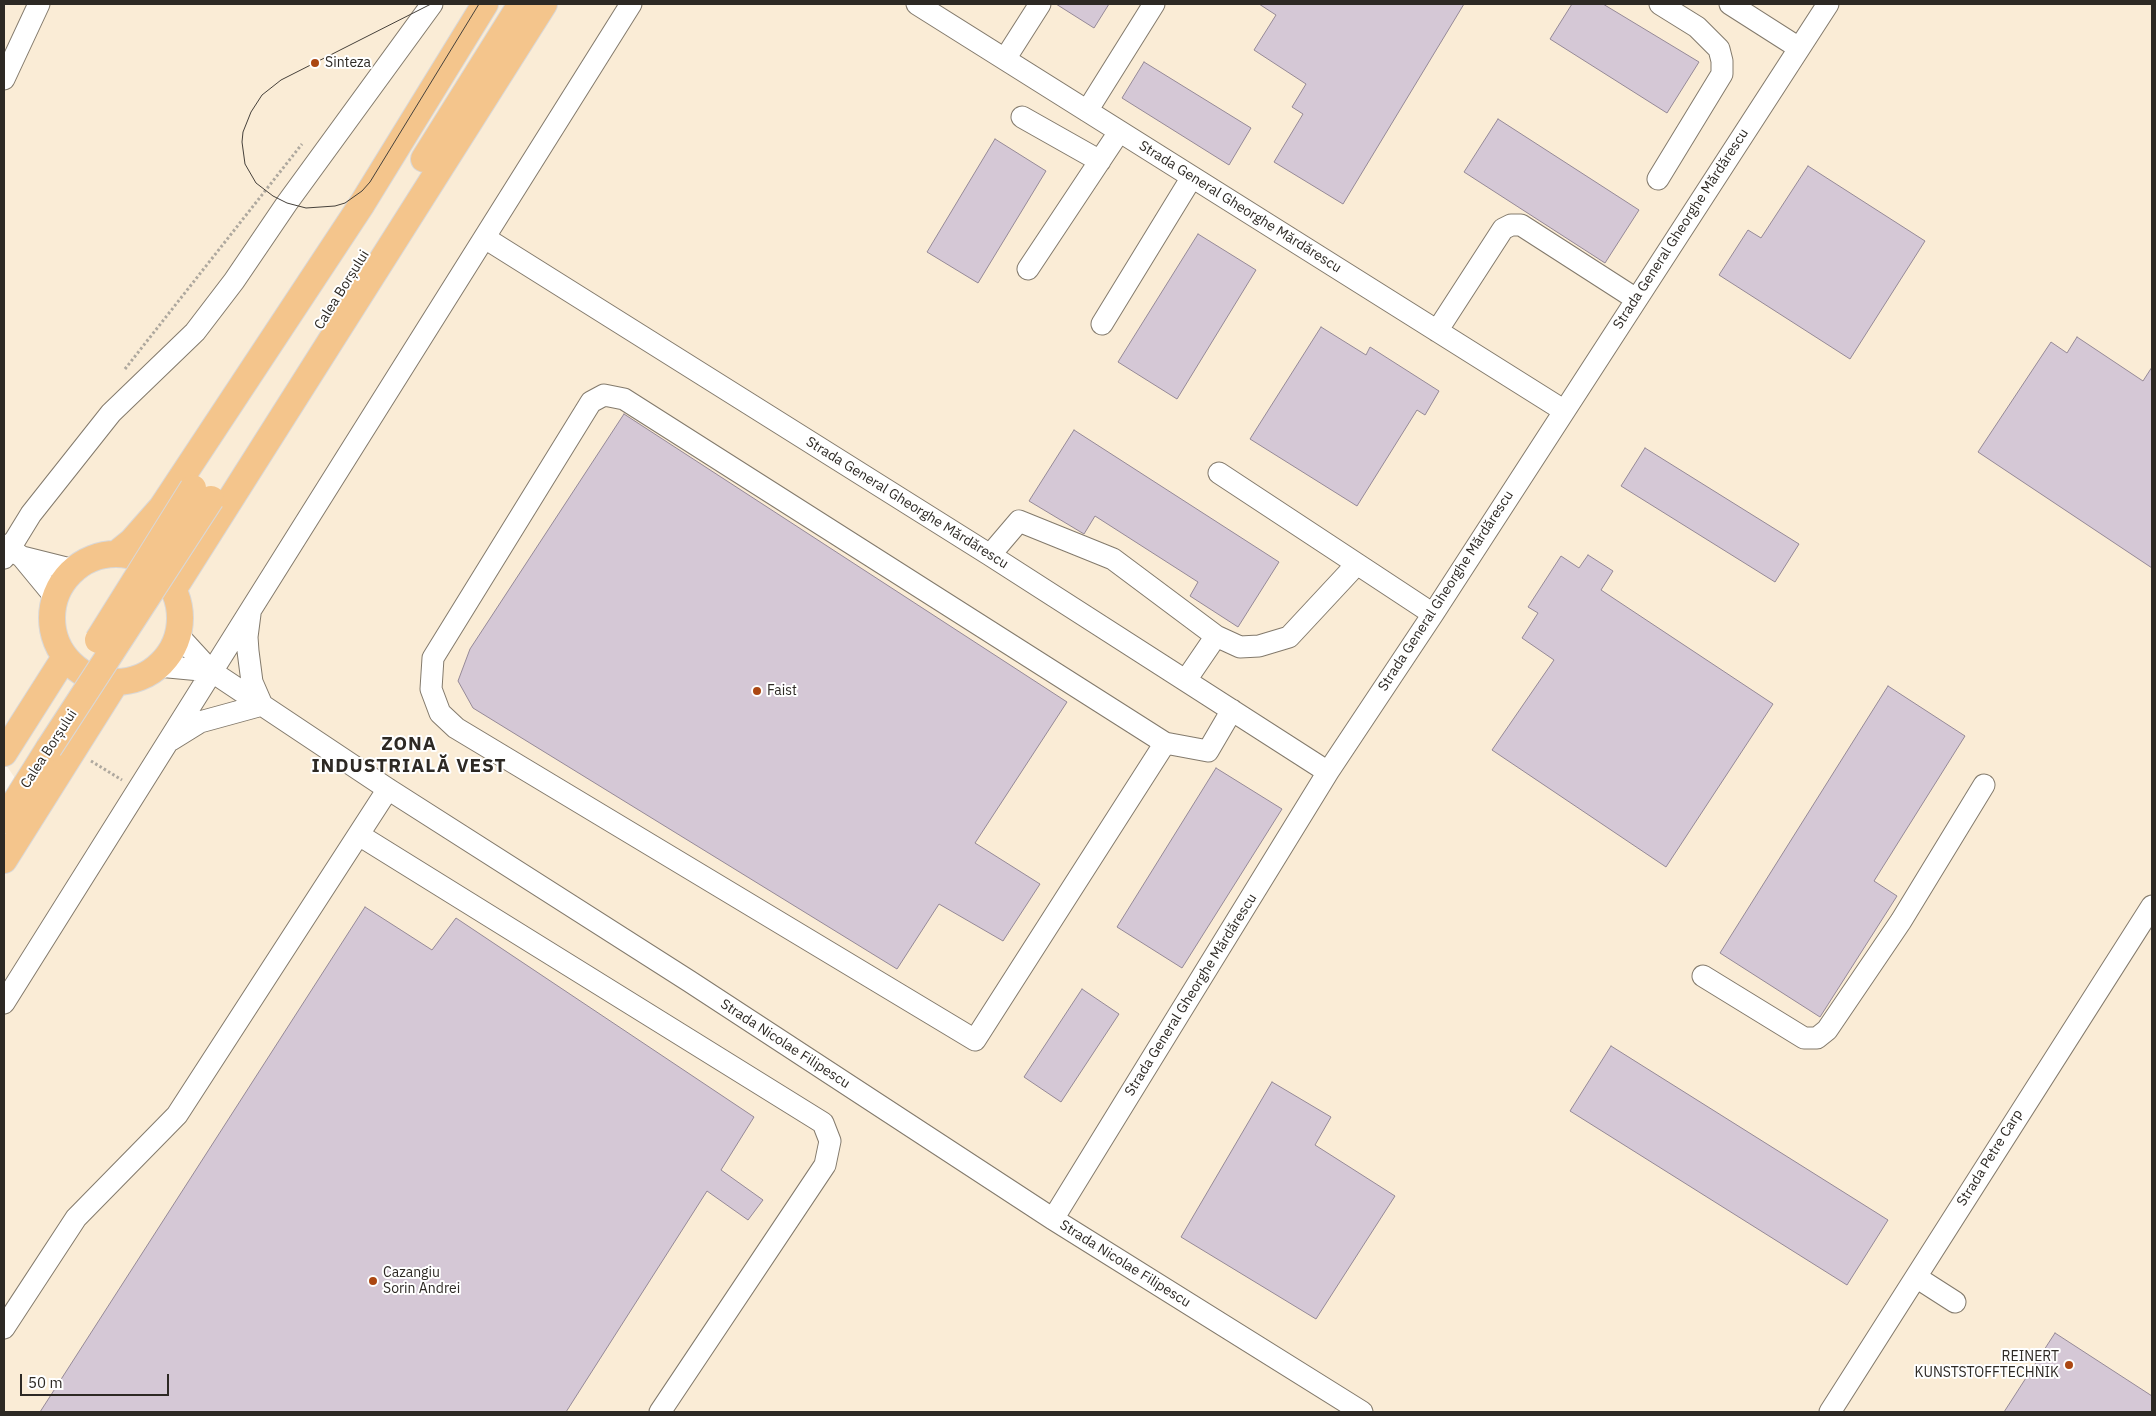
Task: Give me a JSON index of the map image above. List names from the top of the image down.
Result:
{
  "streets": {
    "main road": ["Calea Borșului"],
    "street": ["Strada General Gheorghe Mărdărescu", "Strada Nicolae Filipescu", "Strada Petre Carp"]
  },
  "crossings": [
    ["Strada General Gheorghe Mărdărescu", "Strada Nicolae Filipescu"]
  ],
  "districts": ["ZONA INDUSTRIALĂ VEST"],
  "places": [
    "Sinteza",
    "Faist",
    "Cazangiu Sorin Andrei",
    "REINERT KUNSTSTOFFTECHNIK"
  ],
  "scale_bar": "50 m"
}
